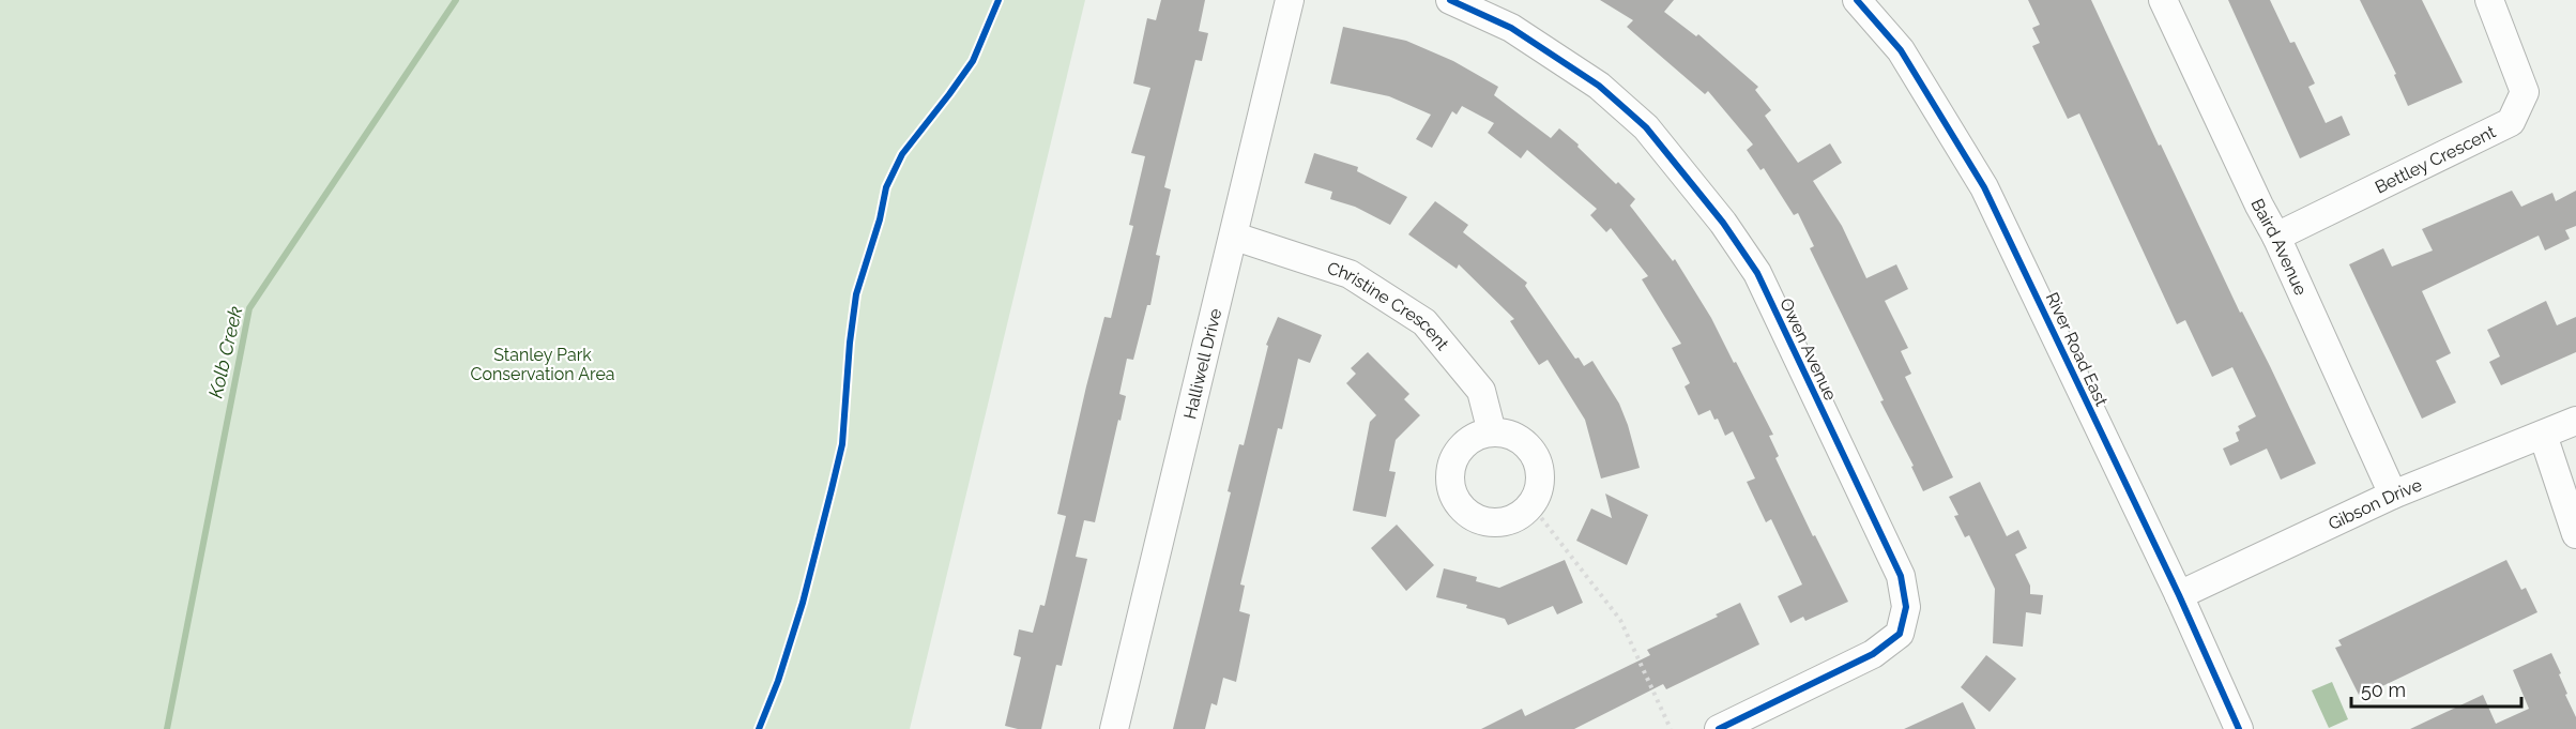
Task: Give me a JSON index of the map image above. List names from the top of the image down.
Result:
{
  "streets": {
    "street": [
      "Bettley Crescent",
      "Baird Avenue",
      "Christine Crescent",
      "Owen Avenue",
      "River Road East",
      "Halliwell Drive",
      "Gibson Drive"
    ]
  },
  "crossings": [
    ["Bettley Crescent", "Baird Avenue"],
    ["Baird Avenue", "Gibson Drive"],
    ["Christine Crescent", "Halliwell Drive"],
    ["River Road East", "Gibson Drive"]
  ],
  "water": ["Kolb Creek"],
  "parks": ["Stanley Park Conservation Area"],
  "scale_bar": "50 m"
}
